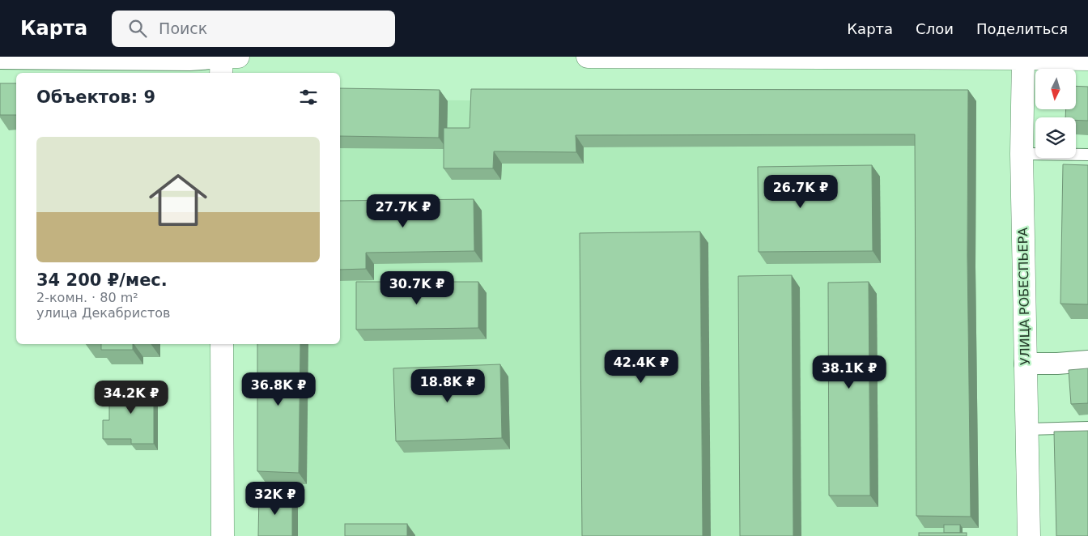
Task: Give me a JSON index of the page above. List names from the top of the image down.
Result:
{
  "streets": {
    "main road": ["УЛИЦА РОБЕСПЬЕРА"]
  },
  "north": "bottom",
  "page": {
    "header": "Карта",
    "search": "Поиск",
    "nav": ["Карта", "Слои", "Поделиться"],
    "heading": "Объектов: 9",
    "list": [
      {
        "name": "34 200 ₽/мес.",
        "note": "2-комн. · 80 m² · улица Декабристов"
      }
    ],
    "price": [
      "26.7K ₽",
      "27.7K ₽",
      "30.7K ₽",
      "42.4K ₽",
      "38.1K ₽",
      "18.8K ₽",
      "36.8K ₽",
      "34.2K ₽",
      "32K ₽"
    ]
  }
}
